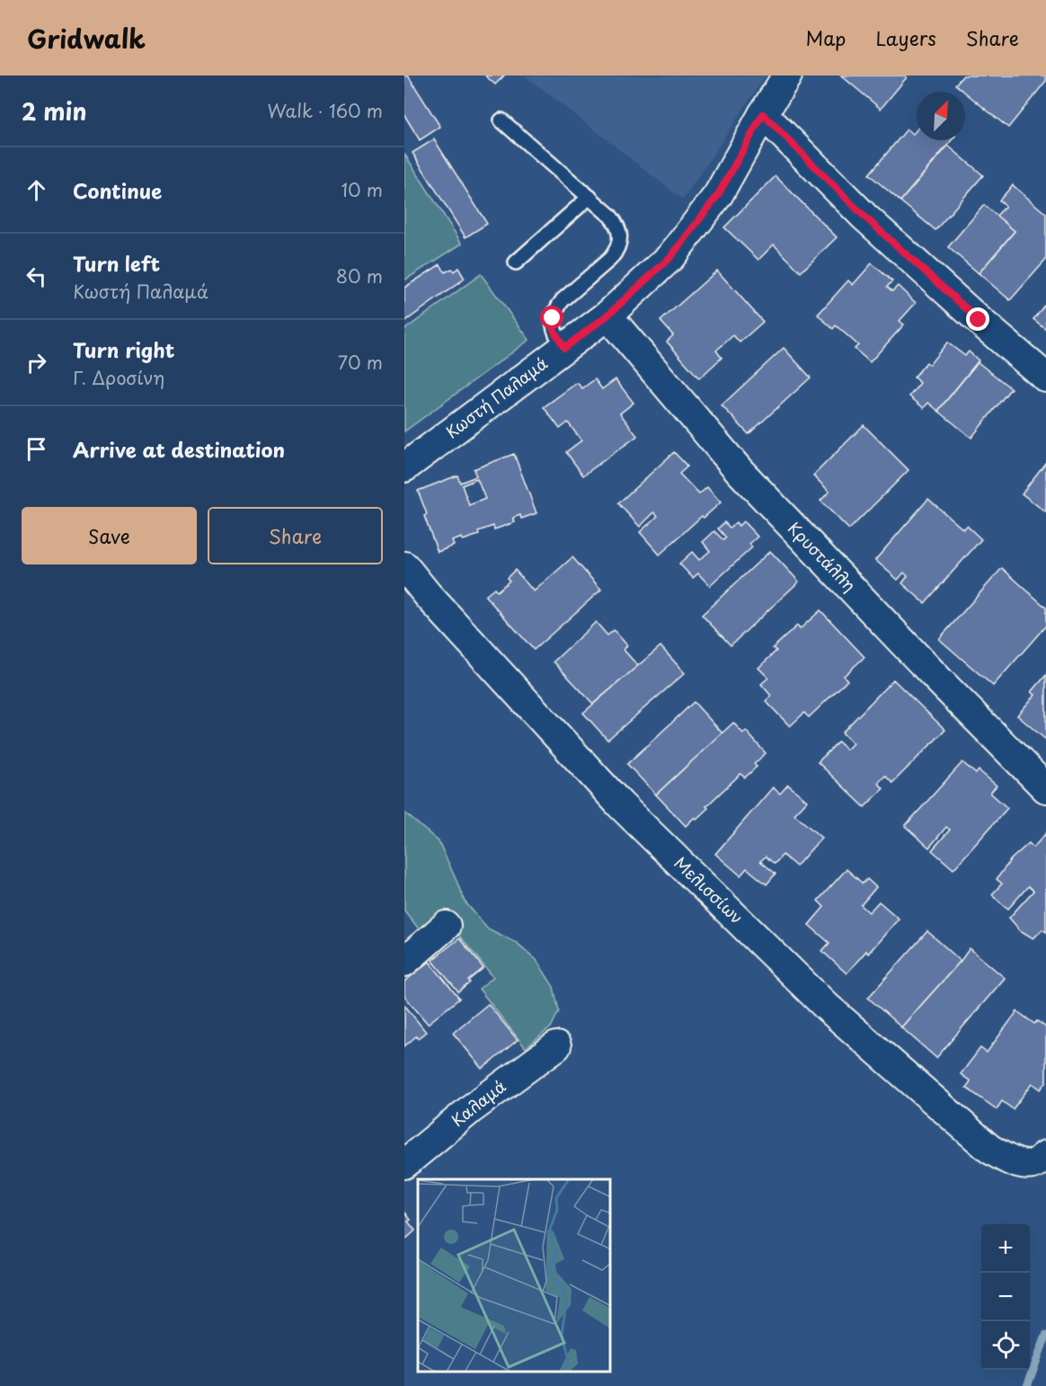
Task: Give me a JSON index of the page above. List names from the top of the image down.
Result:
{
  "streets": {
    "street": [
      "Κωστή Παλαμά",
      "Κρυστάλλη",
      "Μελισσίων",
      "Καλαμά"
    ]
  },
  "crossings": [
    ["Κωστή Παλαμά", "Κρυστάλλη"]
  ],
  "north": "top right",
  "page": {
    "header": "Gridwalk",
    "nav": ["Map", "Layers", "Share"],
    "heading": ["2 min", "Walk · 160 m"],
    "list": [
      ["Continue", "10 m"],
      ["Turn left", "Κωστή Παλαμά", "80 m"],
      ["Turn right", "Γ. Δροσίνη", "70 m"],
      "Arrive at destination"
    ],
    "buttons": ["Save", "Share"],
    "map_buttons": ["+", "−"]
  }
}
